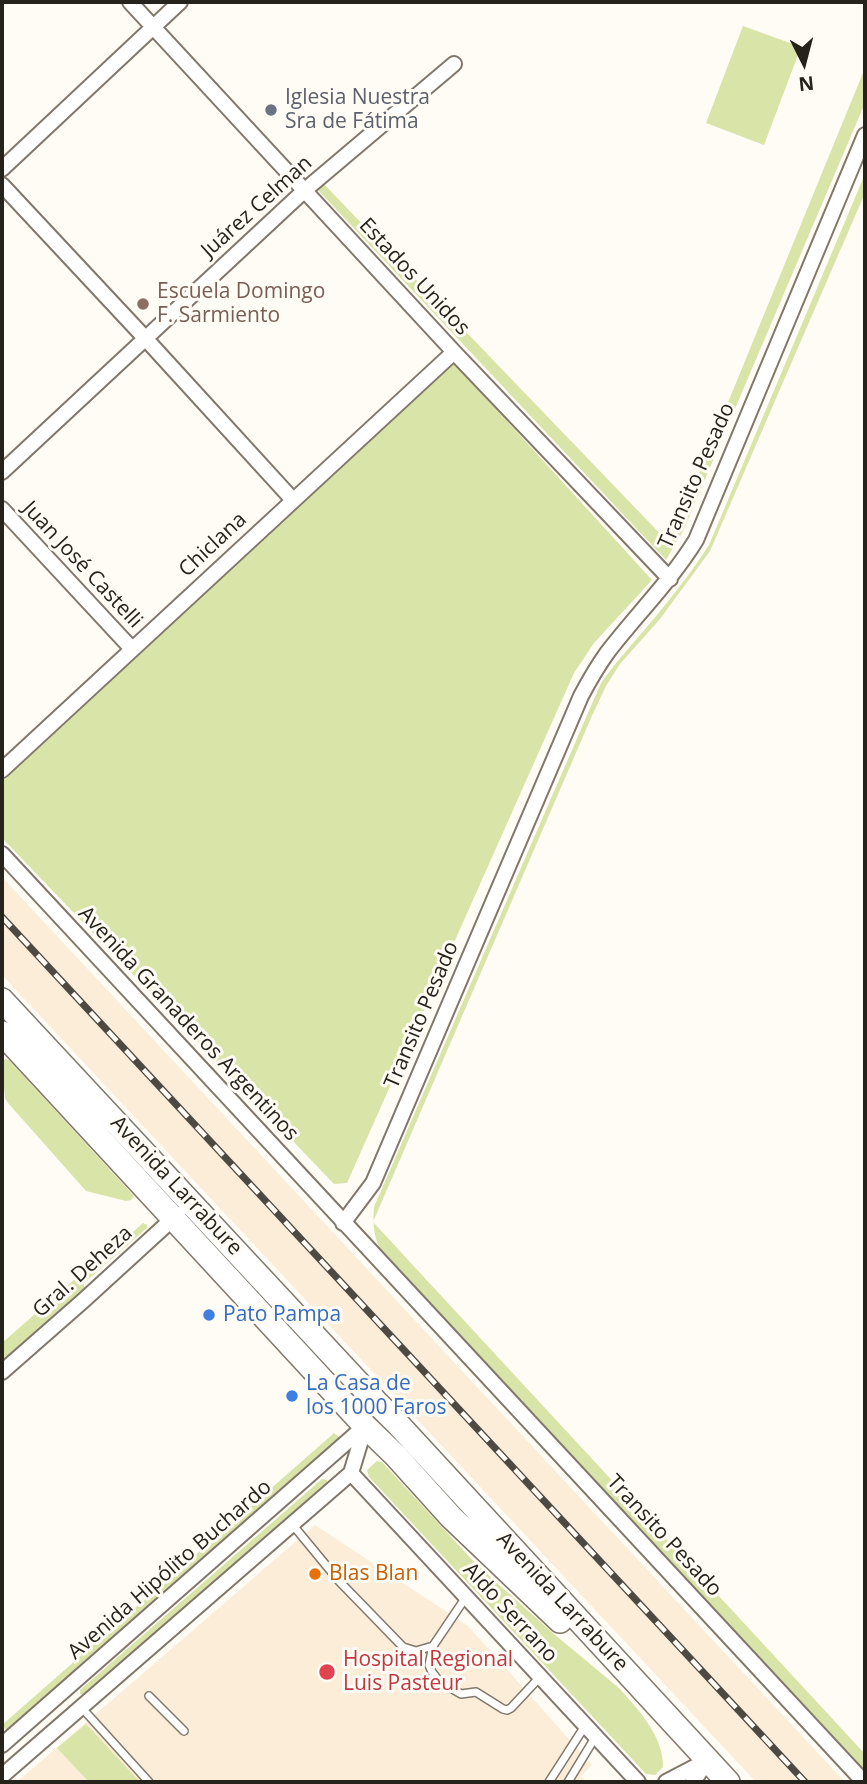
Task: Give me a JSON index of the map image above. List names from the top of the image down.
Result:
{
  "streets": {
    "main road": ["Avenida Larrabure"],
    "street": [
      "Juárez Celman",
      "Estados Unidos",
      "Transito Pesado",
      "Chiclana",
      "Juan José Castelli",
      "Avenida Granaderos Argentinos",
      "Gral. Deheza",
      "Avenida Hipólito Buchardo",
      "Aldo Serrano"
    ]
  },
  "crossings": [
    ["Juárez Celman", "Estados Unidos"],
    ["Estados Unidos", "Transito Pesado"],
    ["Estados Unidos", "Chiclana"],
    ["Transito Pesado", "Avenida Granaderos Argentinos"],
    ["Chiclana", "Juan José Castelli"],
    ["Avenida Larrabure", "Gral. Deheza"],
    ["Avenida Larrabure", "Avenida Hipólito Buchardo"]
  ],
  "places": [
    "Iglesia Nuestra Sra de Fátima",
    "Escuela Domingo F. Sarmiento",
    "Pato Pampa",
    "La Casa de los 1000 Faros",
    "Blas Blan",
    "Hospital Regional Luis Pasteur"
  ],
  "north": "bottom"
}
